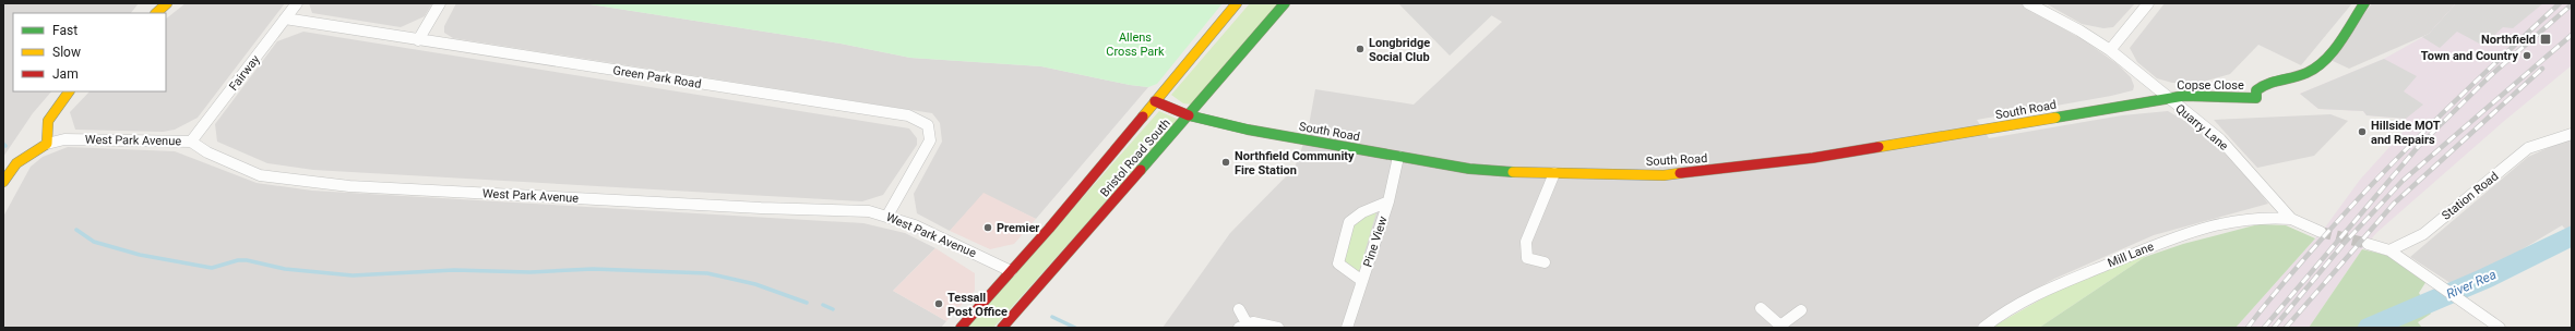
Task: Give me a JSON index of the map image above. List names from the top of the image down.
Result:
{
  "streets": {
    "main road": ["Copse Close", "South Road", "Bristol Road South"],
    "street": [
      "Fairway",
      "Green Park Road",
      "Quarry Lane",
      "West Park Avenue",
      "Station Road",
      "Pine View",
      "Mill Lane"
    ]
  },
  "crossings": [
    ["Fairway", "Green Park Road"],
    ["Fairway", "West Park Avenue"],
    ["Green Park Road", "West Park Avenue"],
    ["Copse Close", "South Road"],
    ["Copse Close", "Quarry Lane"],
    ["South Road", "Quarry Lane"],
    ["South Road", "Bristol Road South"],
    ["South Road", "Pine View"],
    ["Quarry Lane", "Mill Lane"],
    ["West Park Avenue", "Bristol Road South"]
  ],
  "water": ["River Rea"],
  "parks": ["Allens Cross Park"],
  "places": {
    "transit": ["Northfield"],
    "other": [
      "Longbridge Social Club",
      "Town and Country",
      "Hillside MOT and Repairs",
      "Northfield Community Fire Station",
      "Premier",
      "Tessall Post Office"
    ]
  },
  "legend": ["Fast", "Slow", "Jam"]
}
